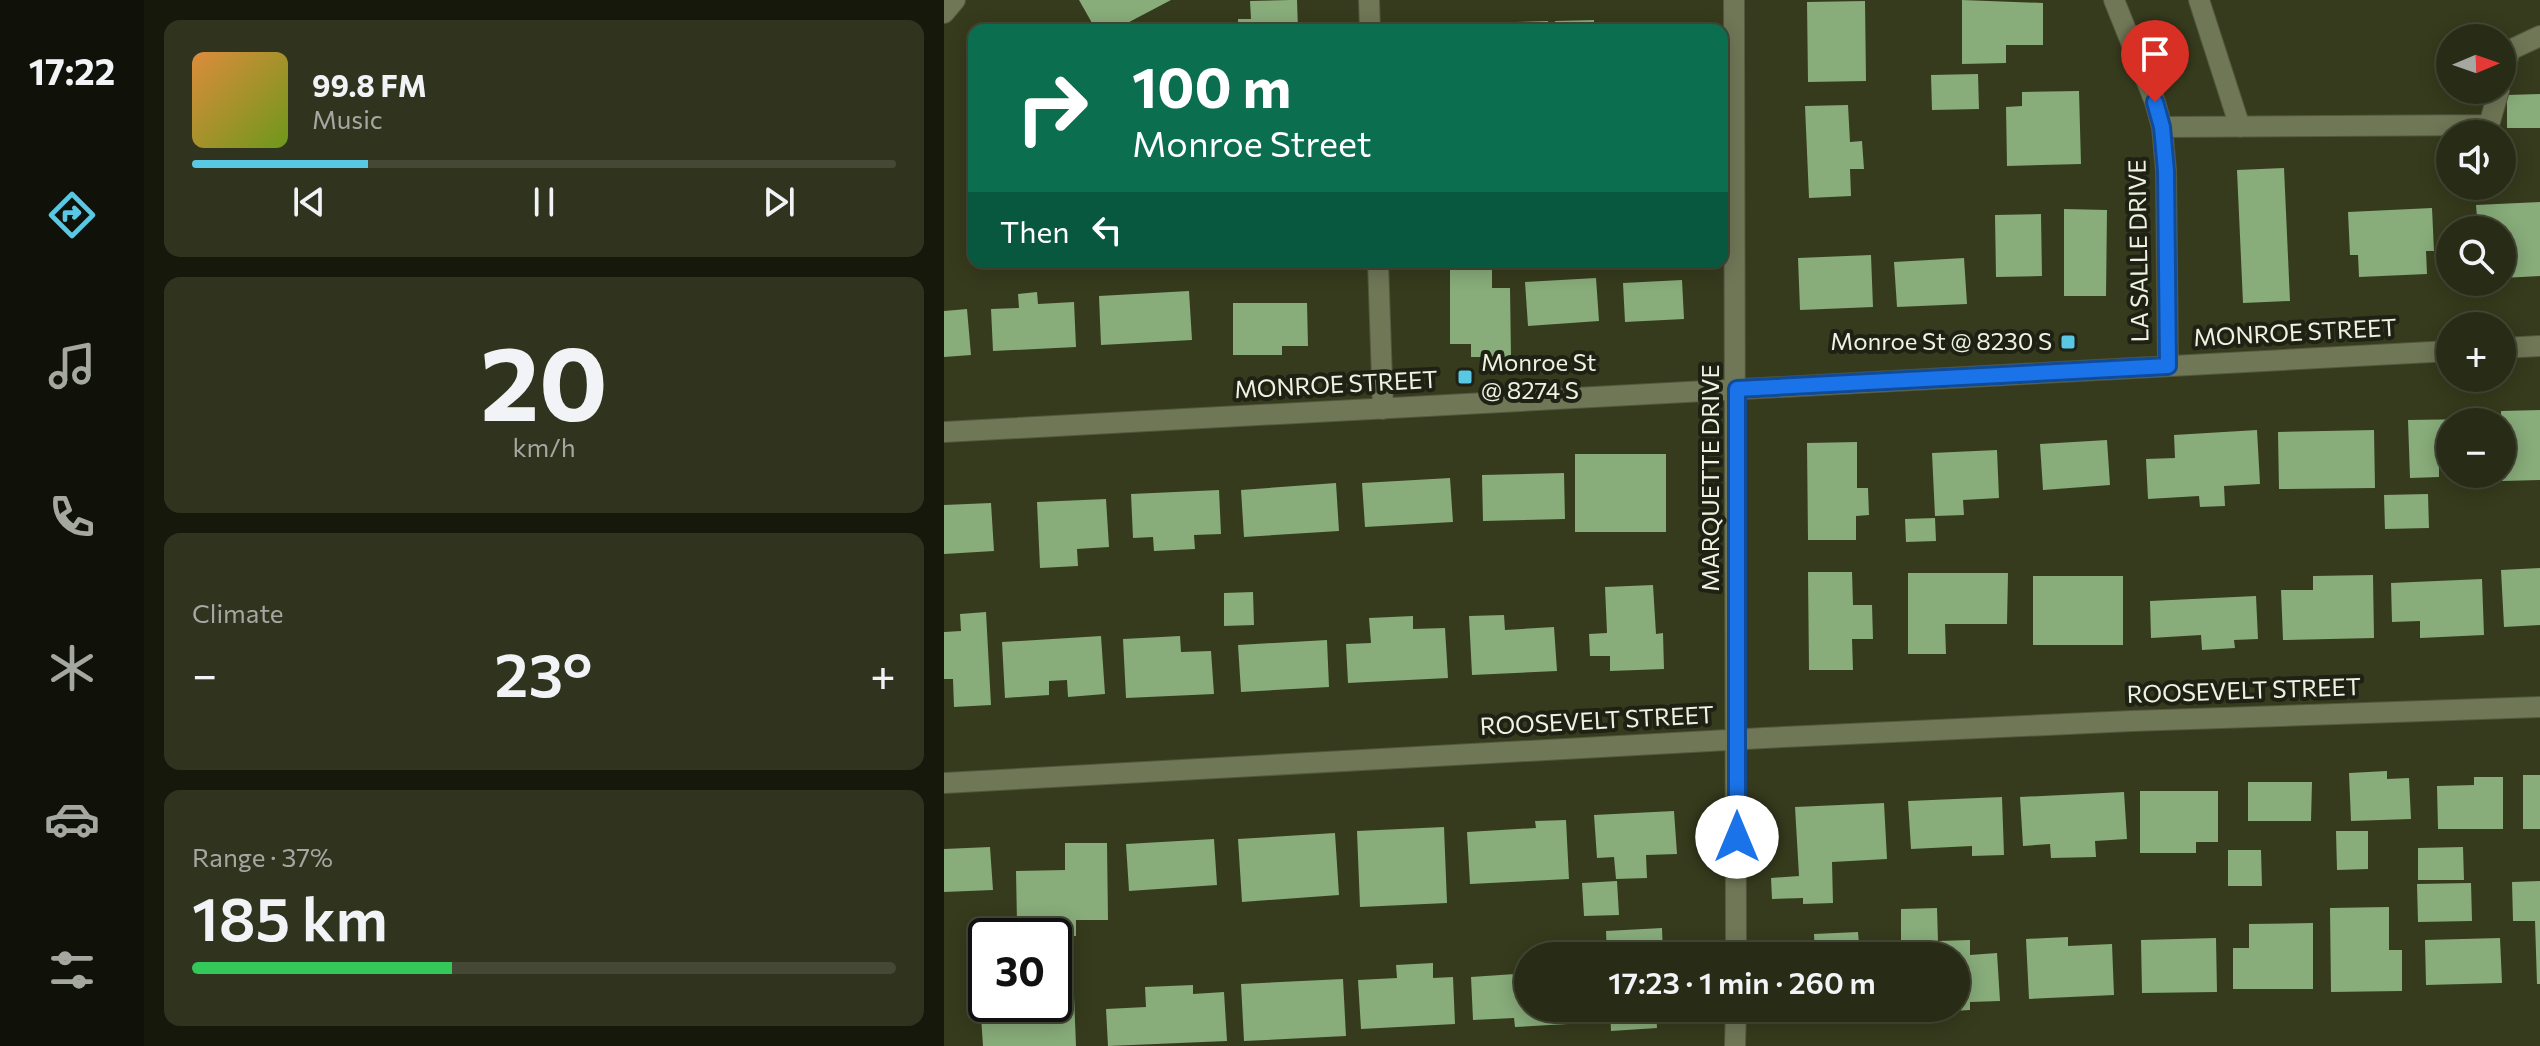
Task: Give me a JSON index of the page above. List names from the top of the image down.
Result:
{
  "streets": {
    "street": [
      "LA SALLE DRIVE",
      "MONROE STREET",
      "MARQUETTE DRIVE",
      "ROOSEVELT STREET"
    ]
  },
  "crossings": [
    ["LA SALLE DRIVE", "MONROE STREET"],
    ["MONROE STREET", "MARQUETTE DRIVE"],
    ["MARQUETTE DRIVE", "ROOSEVELT STREET"]
  ],
  "places": {
    "transit": ["Monroe St @ 8230 S", "Monroe St @ 8274 S"]
  },
  "north": "right",
  "page": {
    "tabs": "17:22",
    "map_buttons": ["+", "−"],
    "turn": ["100 m", "Monroe Street"],
    "song": ["99.8 FM", "Music"],
    "then": "Then",
    "tile": [
      ["20", "km/h"],
      "Climate",
      ["Range · 37%", "185 km"]
    ],
    "heat": ["−", "23°", "+"],
    "limit": "30",
    "trip": "17:23 · 1 min · 260 m"
  }
}
